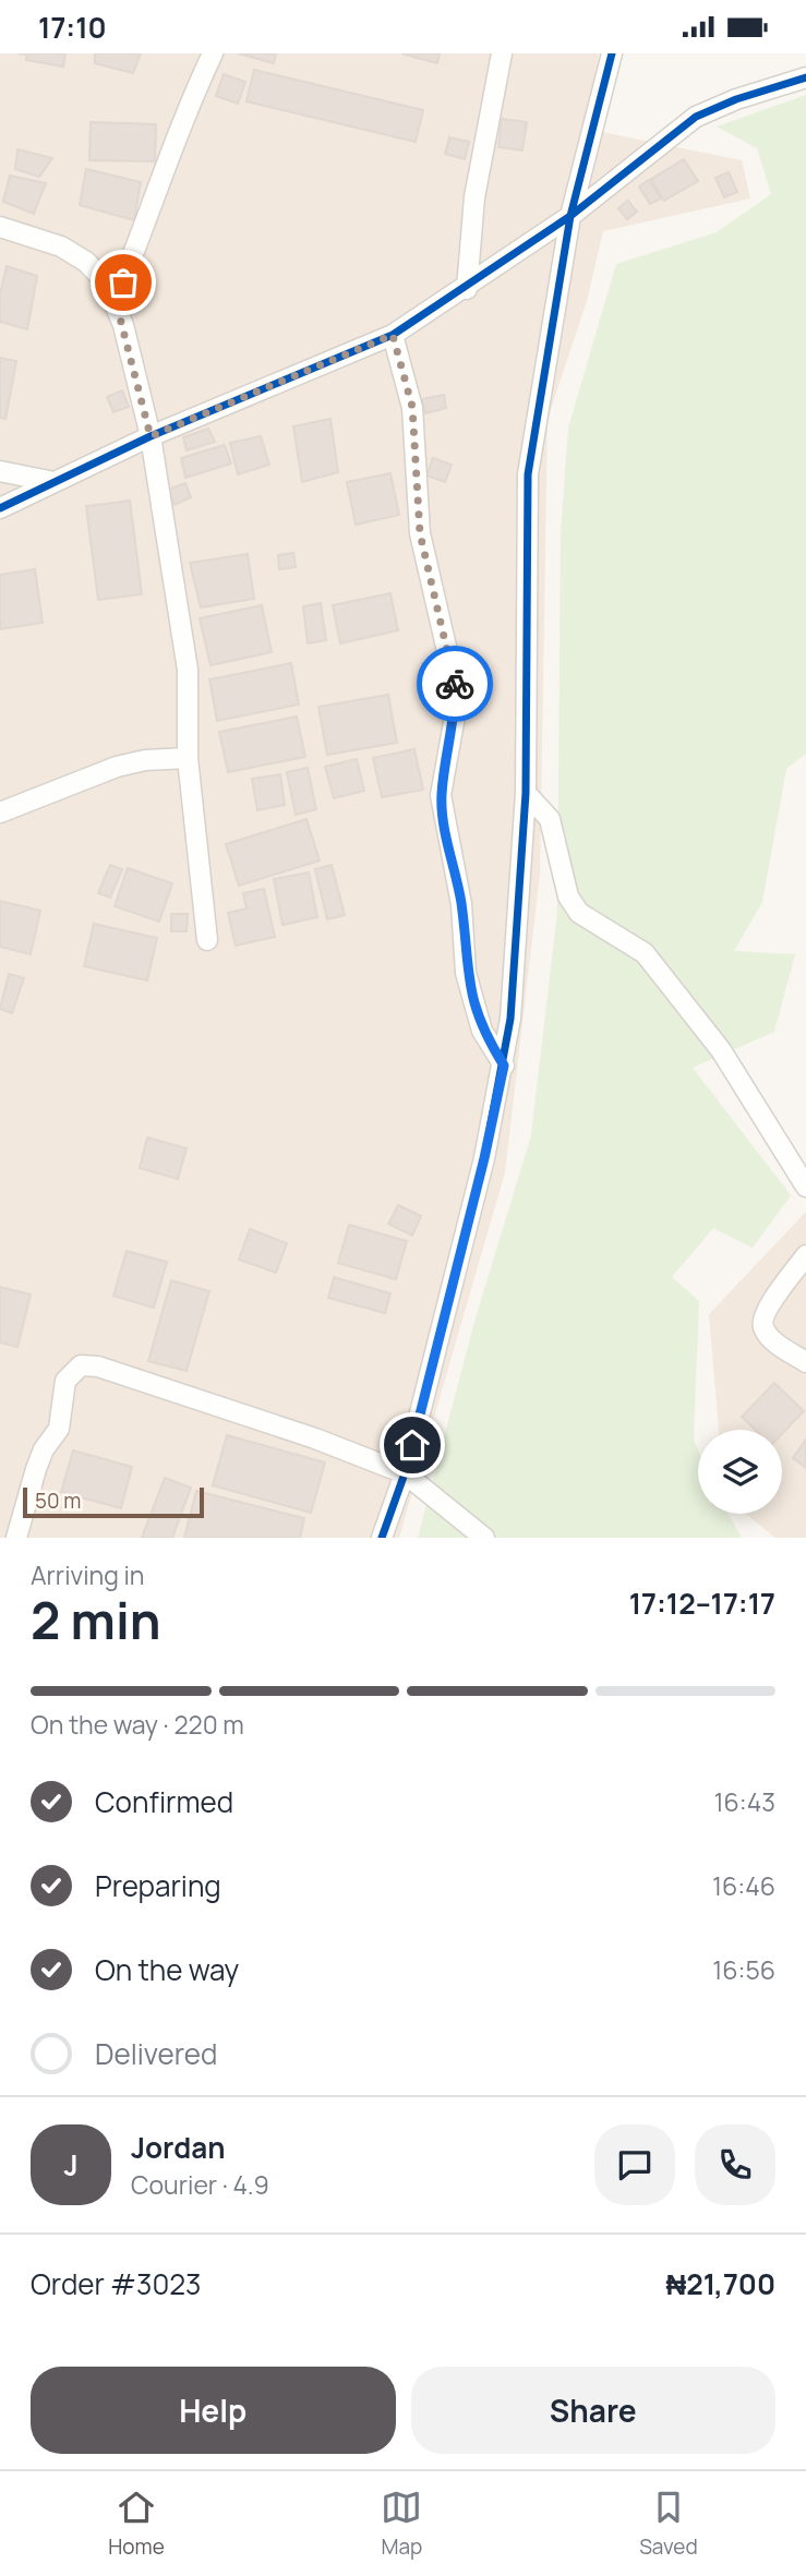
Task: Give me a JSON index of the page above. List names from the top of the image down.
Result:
{
  "scale_bar": "50 m",
  "page": {
    "status": "17:10",
    "scale": "50 m",
    "heading": ["2 min", "Arriving in", "17:12–17:17"],
    "panel": [
      "Jordan",
      "Courier · 4.9",
      "Order #3023",
      "₦21,700"
    ],
    "bar": "On the way · 220 m",
    "list": [
      ["Confirmed", "16:43"],
      ["Preparing", "16:46"],
      ["On the way", "16:56"],
      "Delivered"
    ],
    "round": "J",
    "buttons": ["Help", "Share"],
    "tabs": ["Home", "Map", "Saved"]
  }
}
